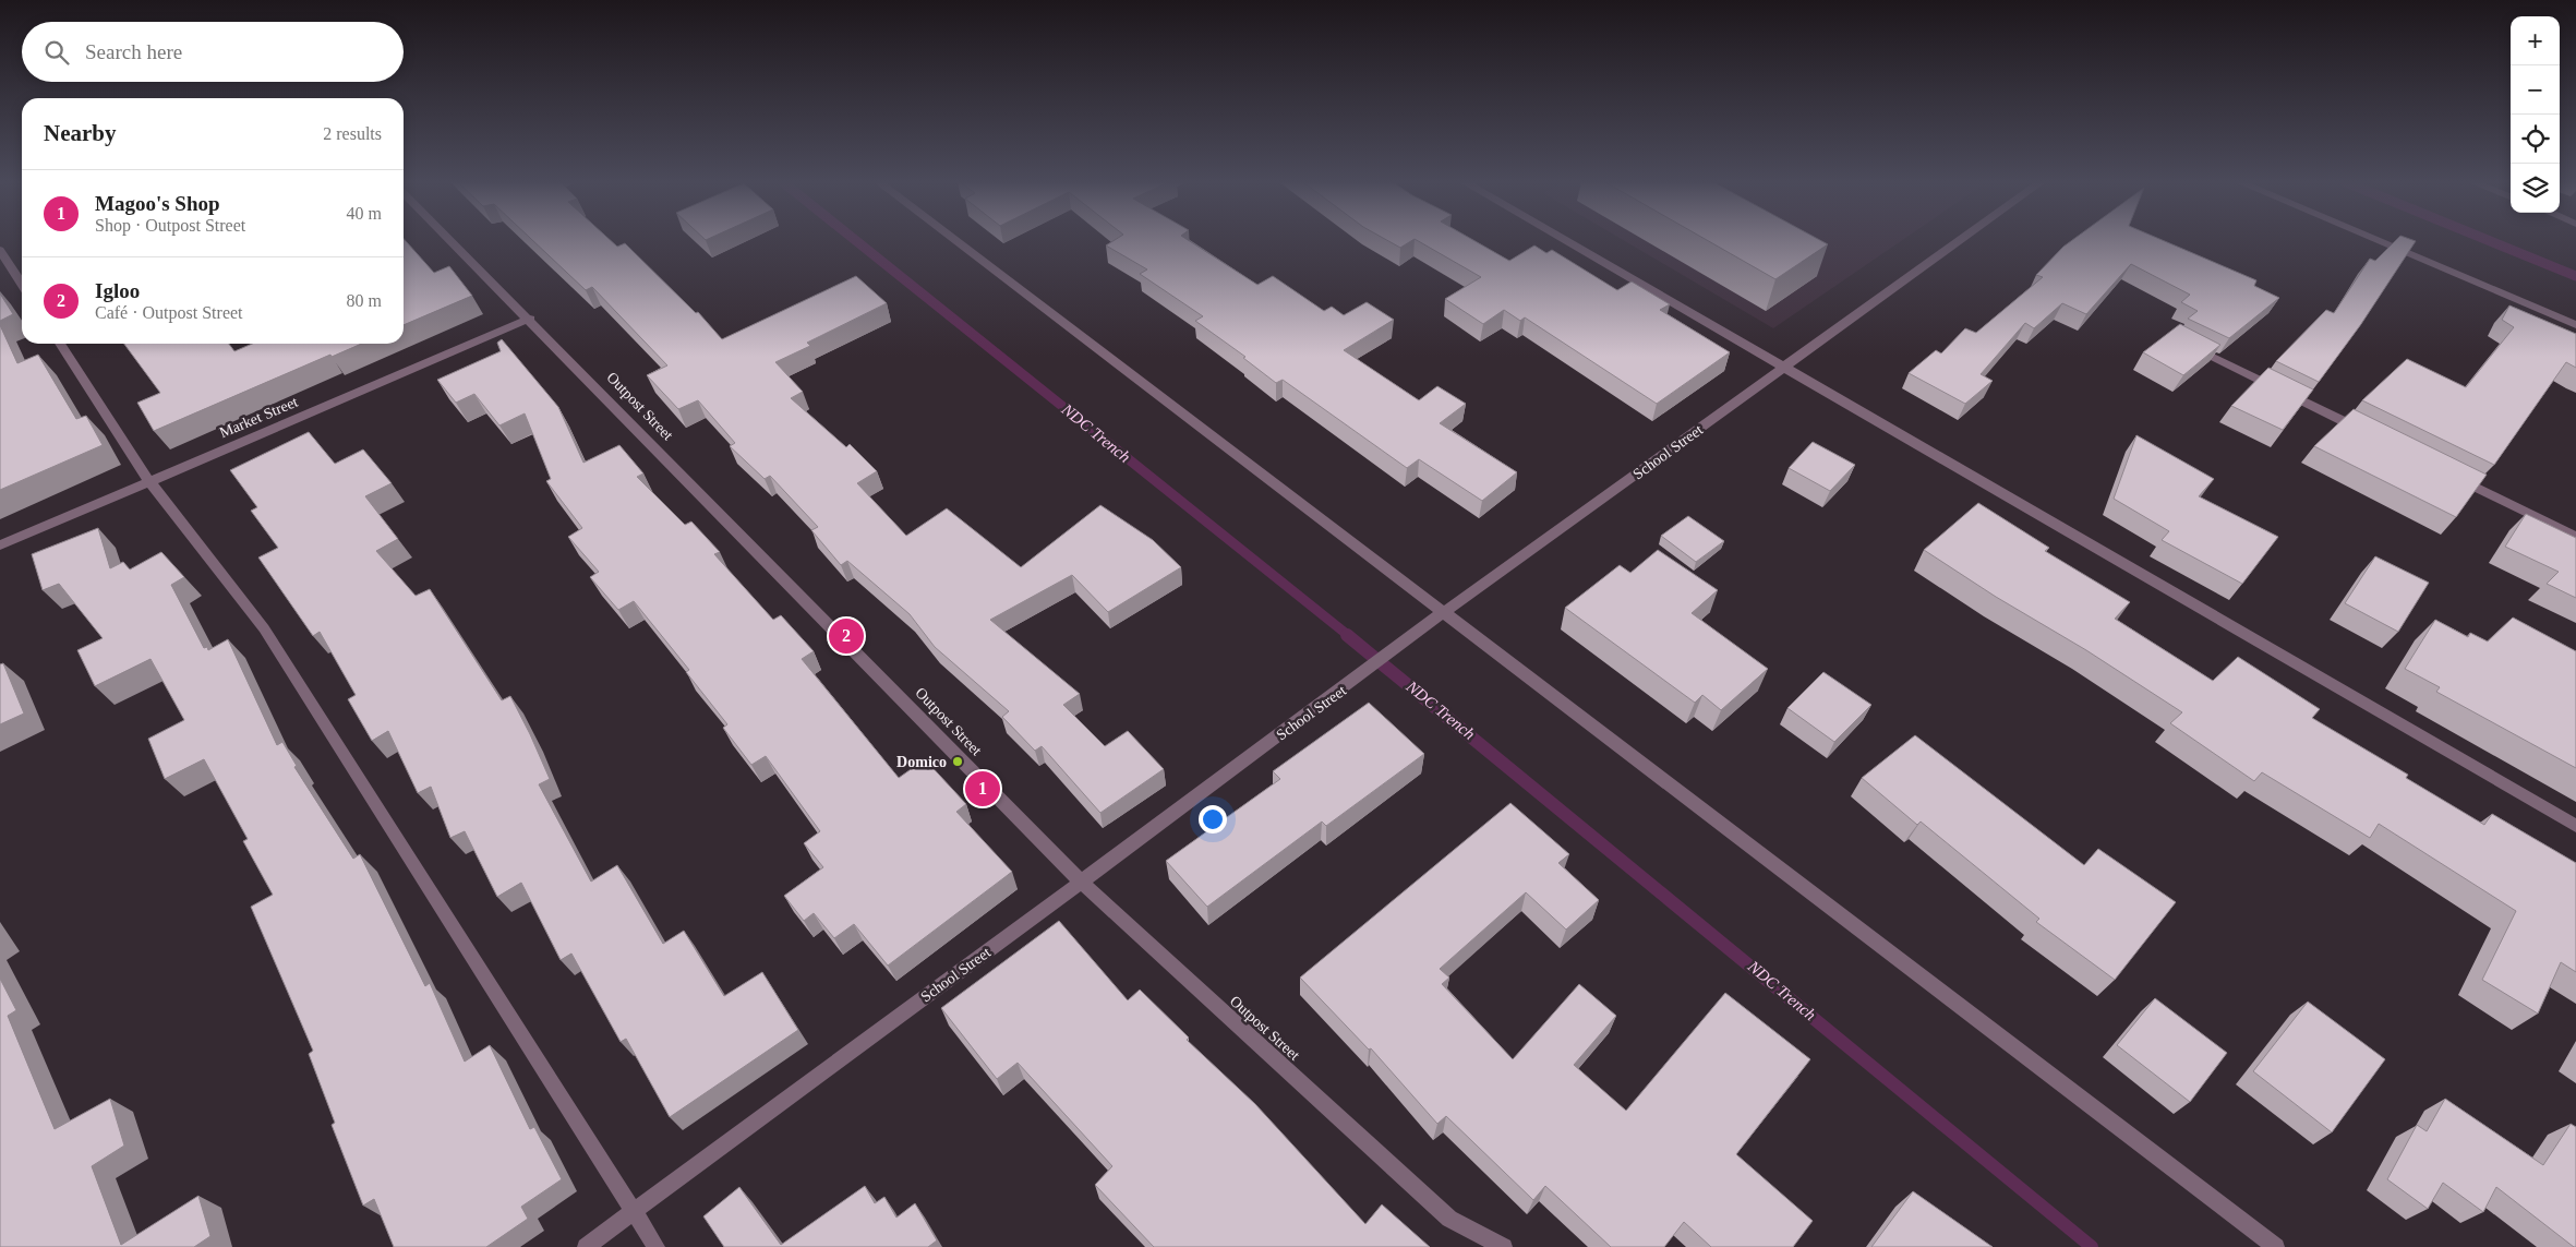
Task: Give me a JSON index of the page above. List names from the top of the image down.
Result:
{
  "streets": {
    "street": ["Outpost Street", "Market Street", "School Street"]
  },
  "crossings": [
    ["Outpost Street", "Market Street"],
    ["Outpost Street", "School Street"]
  ],
  "water": ["NDC Trench"],
  "places": ["Domico"],
  "page": {
    "map_buttons": ["+", "−"],
    "search": "Search here",
    "heading": ["Nearby", "2 results"],
    "list": [
      {
        "mark": "1",
        "name": "Magoo's Shop",
        "note": "Shop · Outpost Street",
        "value": "40 m"
      },
      {
        "mark": "2",
        "name": "Igloo",
        "note": "Café · Outpost Street",
        "value": "80 m"
      }
    ],
    "pins": ["2", "1"]
  }
}
